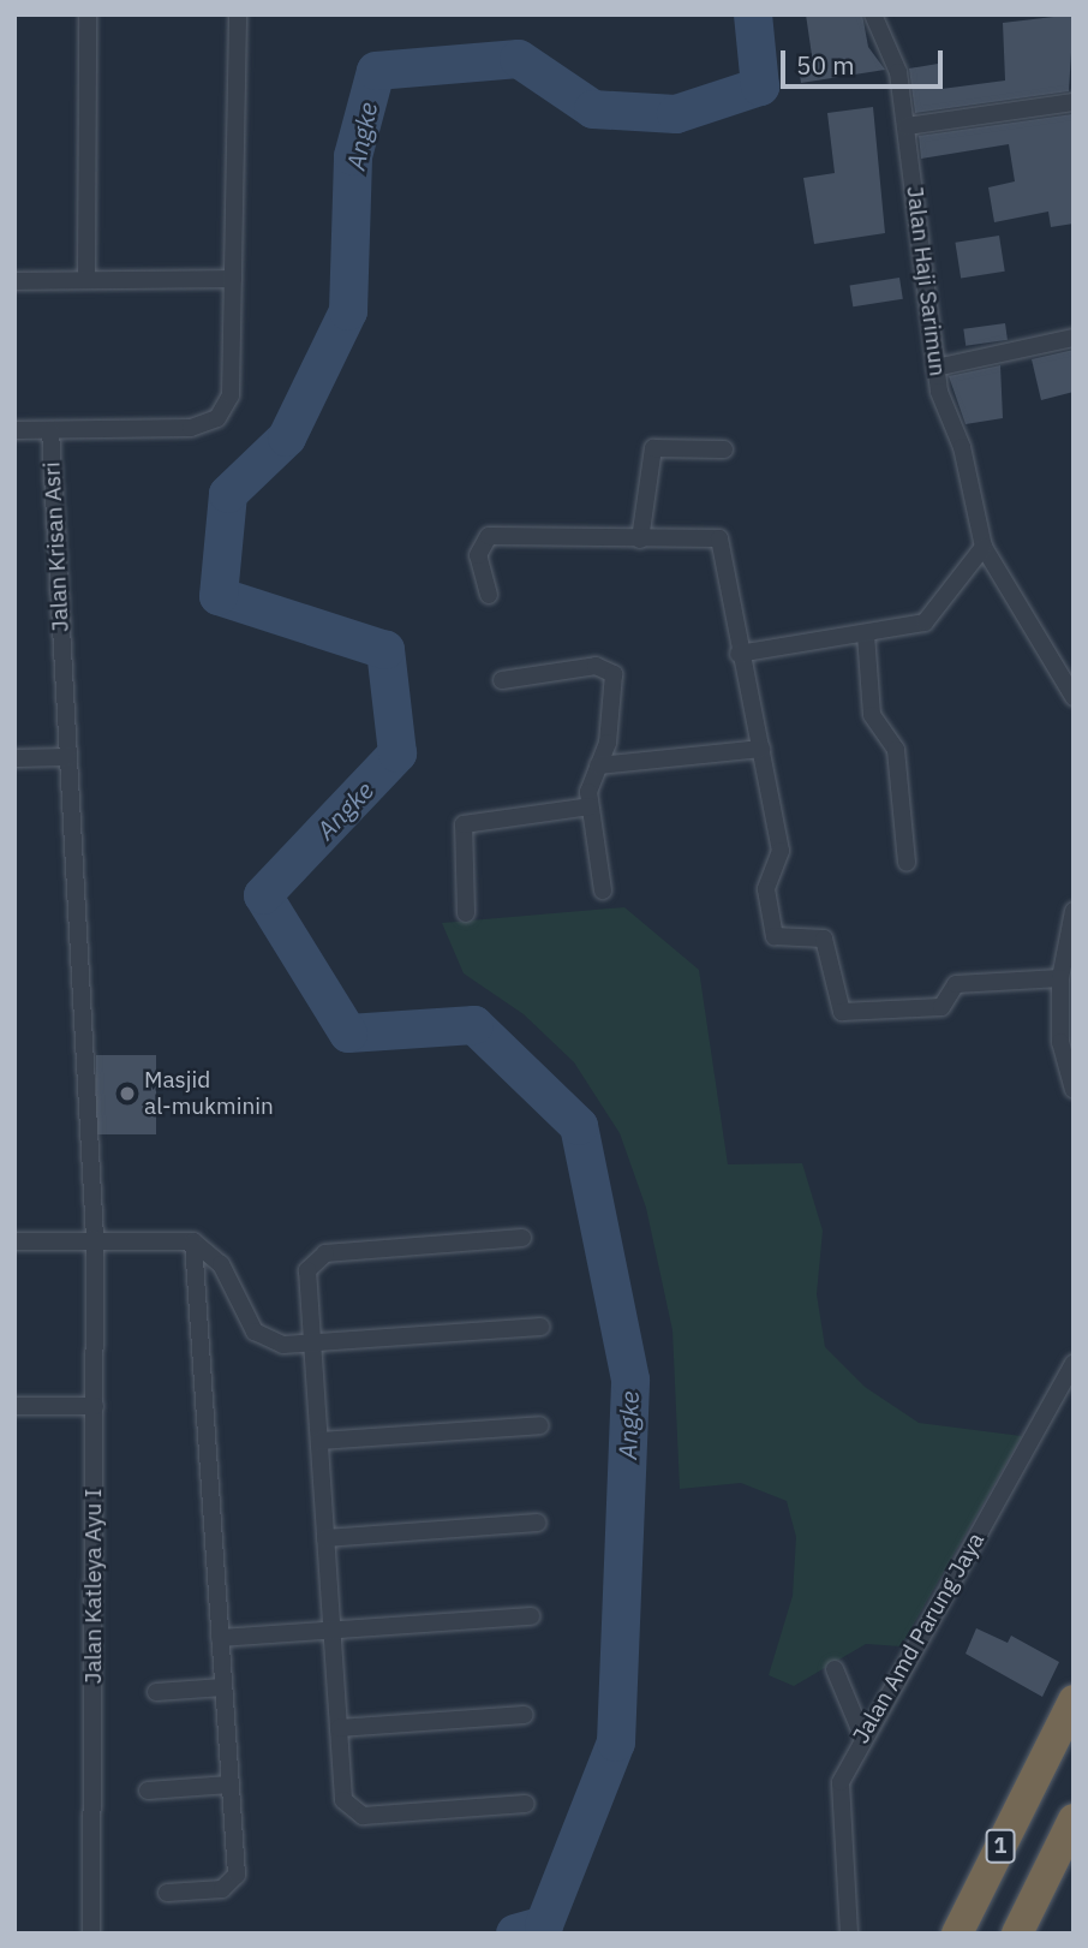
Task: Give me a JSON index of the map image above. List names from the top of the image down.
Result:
{
  "streets": {
    "highway": ["1"],
    "street": [
      "Jalan Haji Sarimun",
      "Jalan Krisan Asri",
      "Jalan Katleya Ayu I",
      "Jalan Amd Parung Jaya"
    ]
  },
  "crossings": [
    ["Jalan Krisan Asri", "Jalan Katleya Ayu I"]
  ],
  "water": ["Angke"],
  "places": ["Masjid al-mukminin"],
  "scale_bar": "50 m"
}
